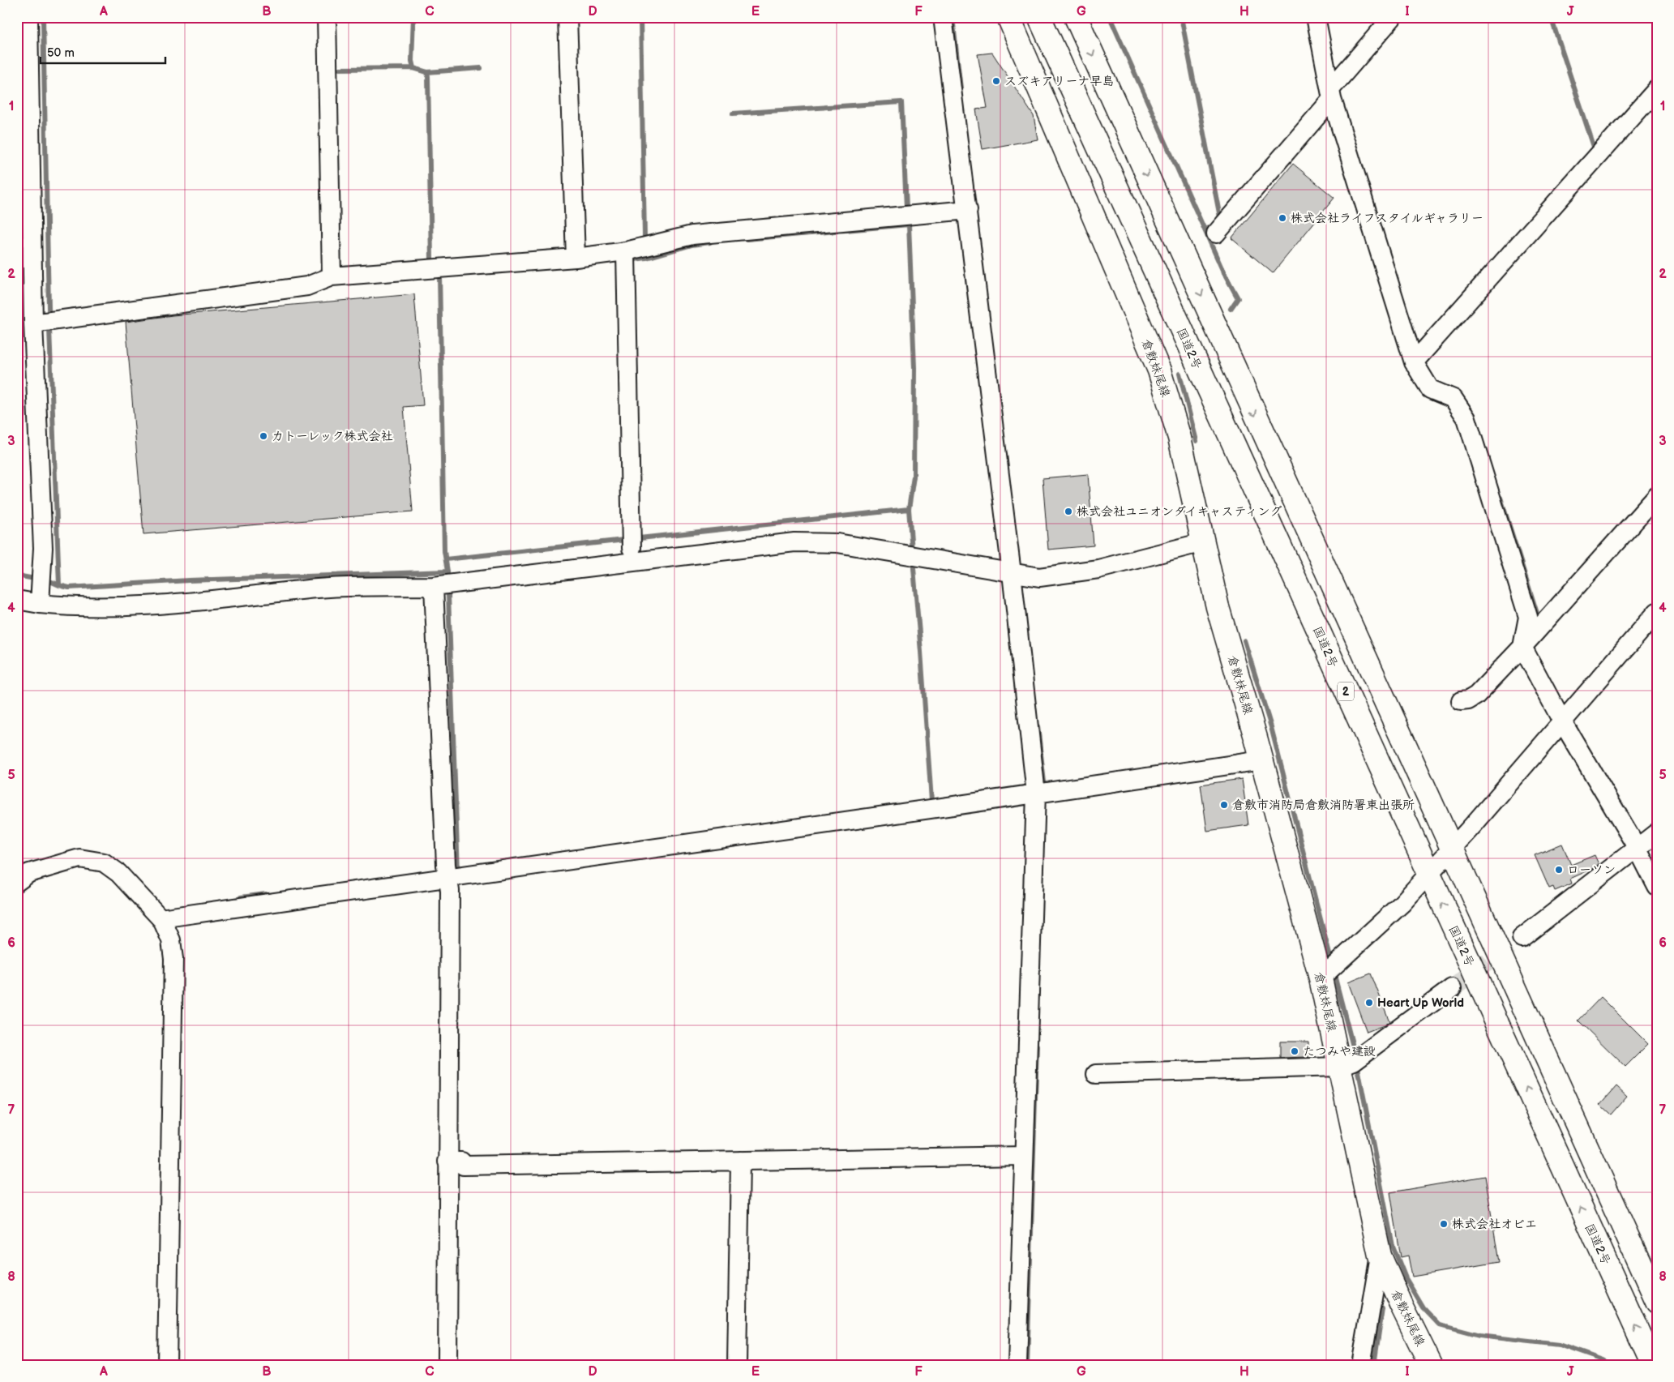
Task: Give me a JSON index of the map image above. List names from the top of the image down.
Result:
{
  "streets": {
    "main road": ["国道2号", "倉敷妹尾線", "2"]
  },
  "places": [
    "スズキアリーナ早島",
    "株式会社ライフスタイルギャラリー",
    "カトーレック株式会社",
    "株式会社ユニオンダイキャスティング",
    "倉敷市消防局倉敷消防署東出張所",
    "ローソン",
    "Heart Up World",
    "たつみや建設",
    "株式会社オビエ"
  ],
  "scale_bar": "50 m",
  "grid": {
    "columns": [
      "A",
      "B",
      "C",
      "D",
      "E",
      "F",
      "G",
      "H",
      "I",
      "J"
    ],
    "rows": [
      "1",
      "2",
      "3",
      "4",
      "5",
      "6",
      "7",
      "8"
    ]
  }
}
